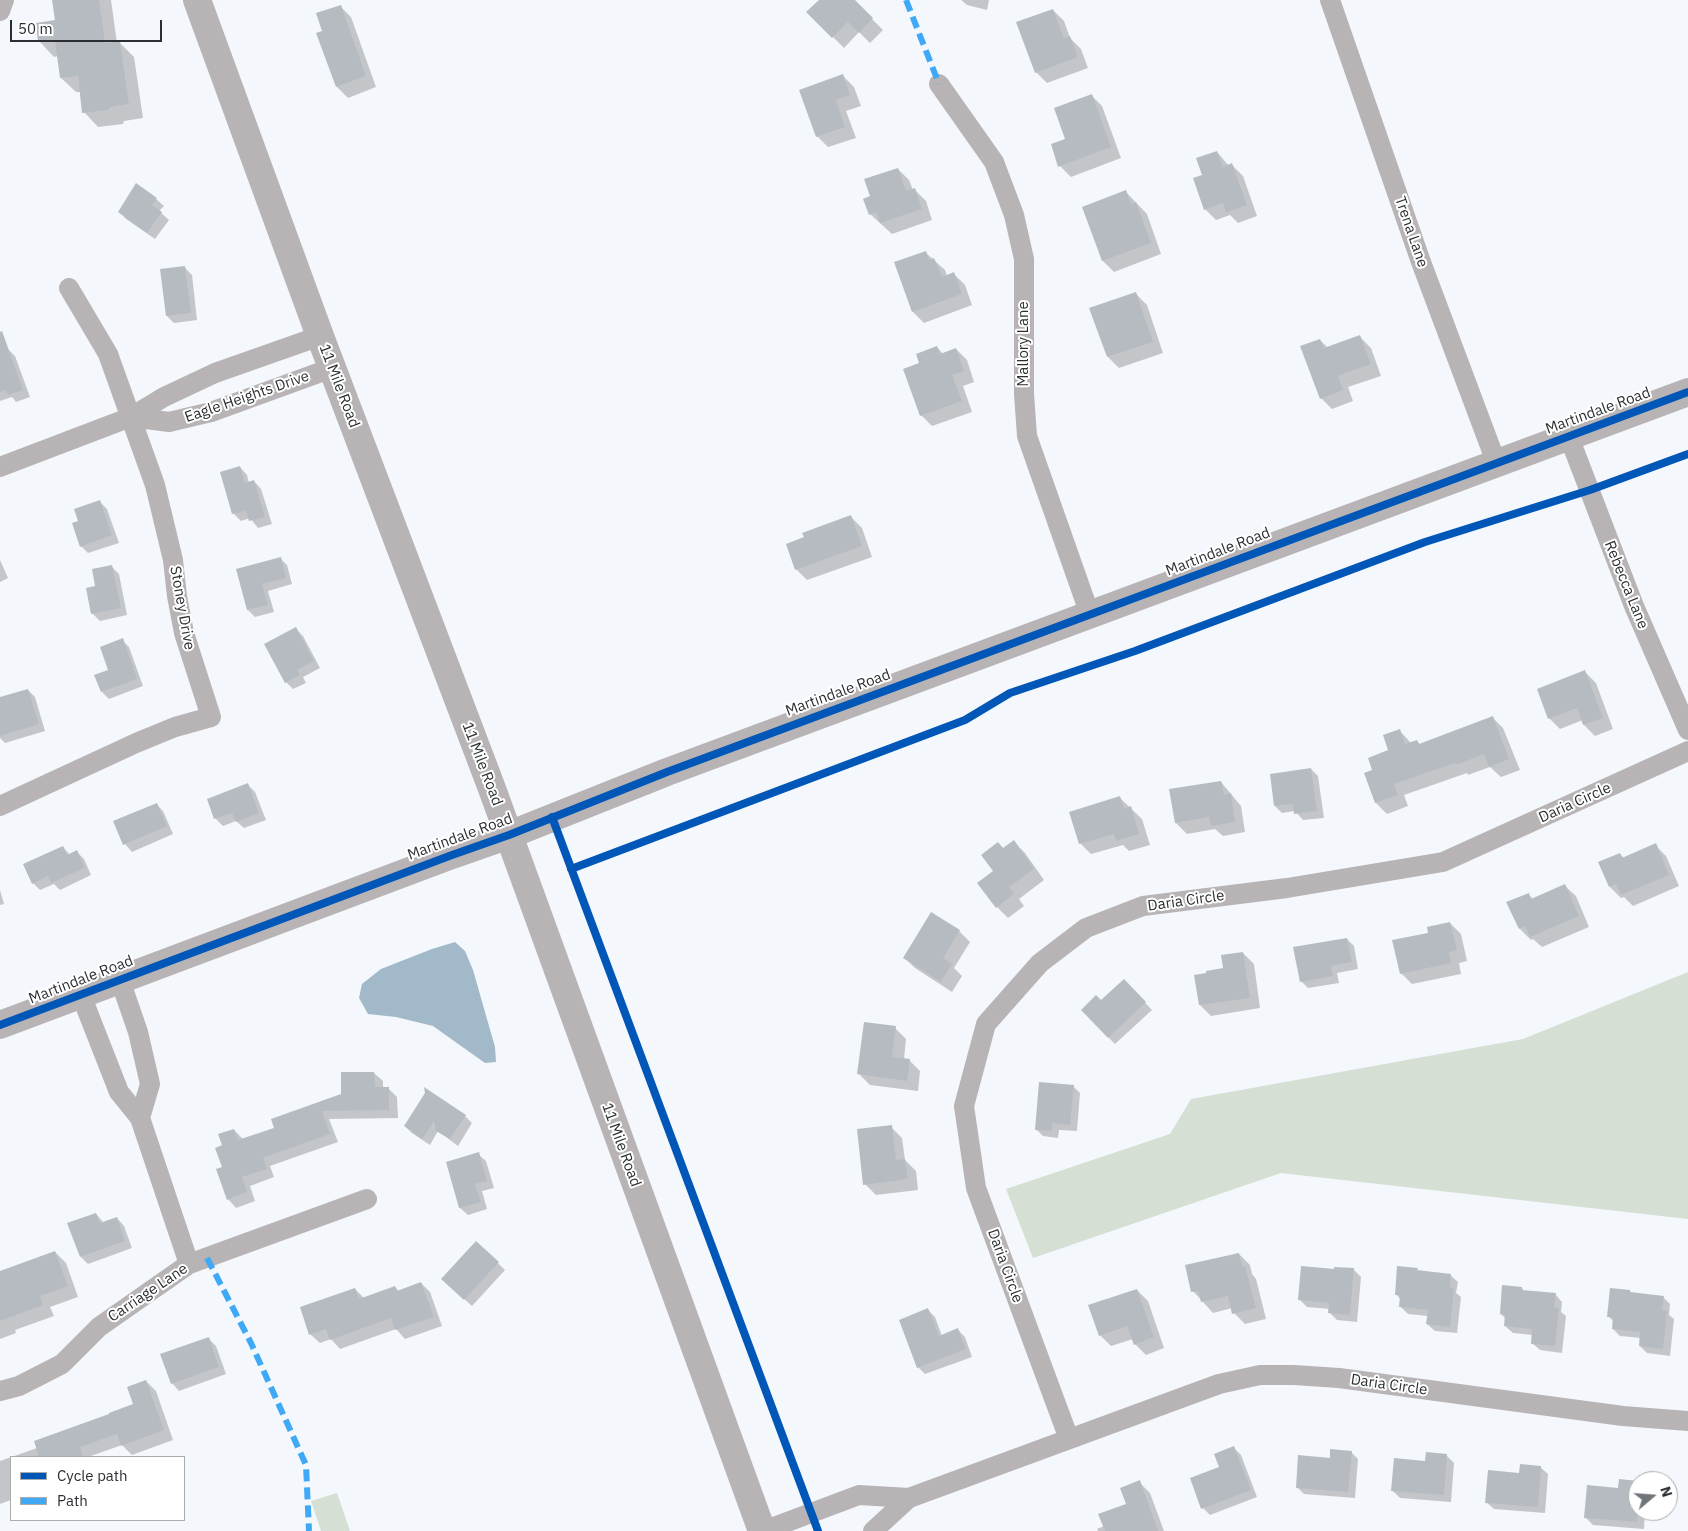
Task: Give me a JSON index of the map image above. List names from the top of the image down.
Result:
{
  "streets": {
    "street": [
      "Trena Lane",
      "Mallory Lane",
      "11 Mile Road",
      "Eagle Heights Drive",
      "Martindale Road",
      "Rebecca Lane",
      "Stoney Drive",
      "Daria Circle",
      "Carriage Lane"
    ]
  },
  "crossings": [
    ["Trena Lane", "Martindale Road"],
    ["Mallory Lane", "Martindale Road"],
    ["11 Mile Road", "Eagle Heights Drive"],
    ["11 Mile Road", "Martindale Road"],
    ["11 Mile Road", "Daria Circle"],
    ["Eagle Heights Drive", "Stoney Drive"],
    ["Martindale Road", "Rebecca Lane"]
  ],
  "legend": ["Cycle path", "Path"],
  "scale_bar": "50 m",
  "north": "right"
}
